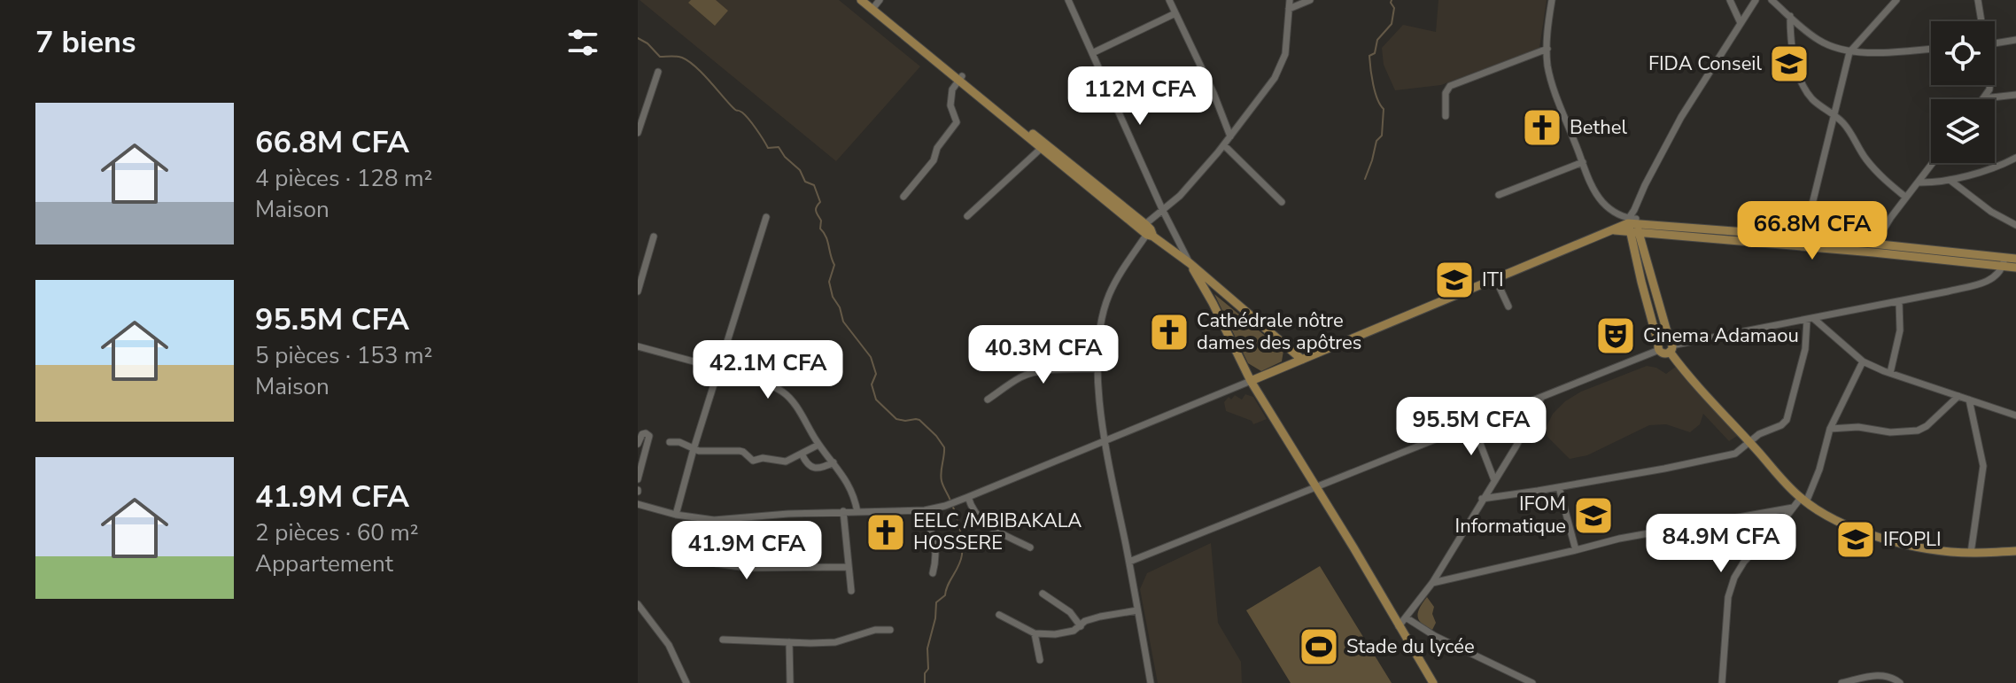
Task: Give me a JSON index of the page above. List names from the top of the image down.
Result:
{
  "places": {
    "school or university": [
      "FIDA Conseil",
      "ITI",
      "IFOM Informatique",
      "IFOPLI"
    ],
    "church": ["Bethel", "Cathédrale nôtre dames des apôtres", "EELC /MBIBAKALA HOSSERE"],
    "theatre": ["Cinema Adamaou"],
    "sports": ["Stade du lycée"]
  },
  "page": {
    "heading": "7 biens",
    "price": [
      "112M CFA",
      "66.8M CFA",
      "40.3M CFA",
      "42.1M CFA",
      "95.5M CFA",
      "84.9M CFA",
      "41.9M CFA"
    ],
    "list": [
      {
        "name": "66.8M CFA",
        "note": "4 pièces · 128 m² · Maison"
      },
      {
        "name": "95.5M CFA",
        "note": "5 pièces · 153 m² · Maison"
      },
      {
        "name": "41.9M CFA",
        "note": "2 pièces · 60 m² · Appartement"
      }
    ]
  }
}
